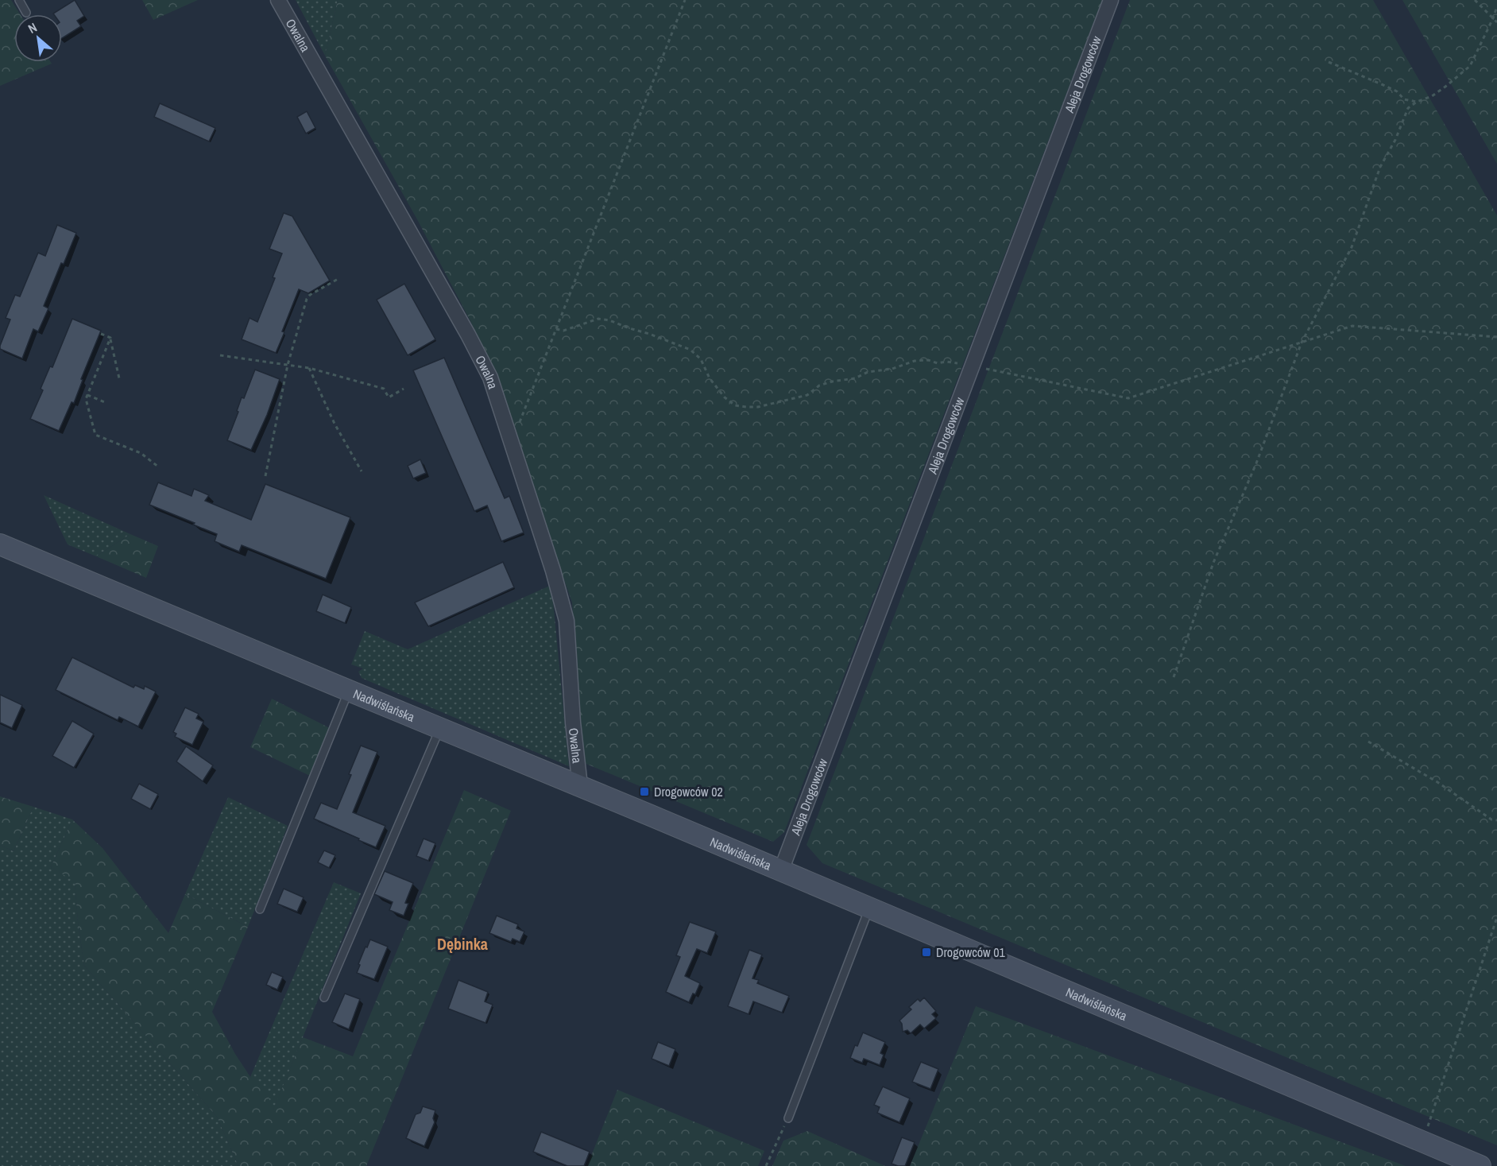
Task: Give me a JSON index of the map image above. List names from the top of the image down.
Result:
{
  "streets": {
    "main road": ["Nadwiślańska"],
    "street": ["Owalna", "Aleja Drogowców"]
  },
  "crossings": [
    ["Owalna", "Nadwiślańska"],
    ["Aleja Drogowców", "Nadwiślańska"]
  ],
  "districts": ["Dębinka"],
  "places": {
    "transit": ["Drogowców 02", "Drogowców 01"]
  },
  "north": "top left"
}
